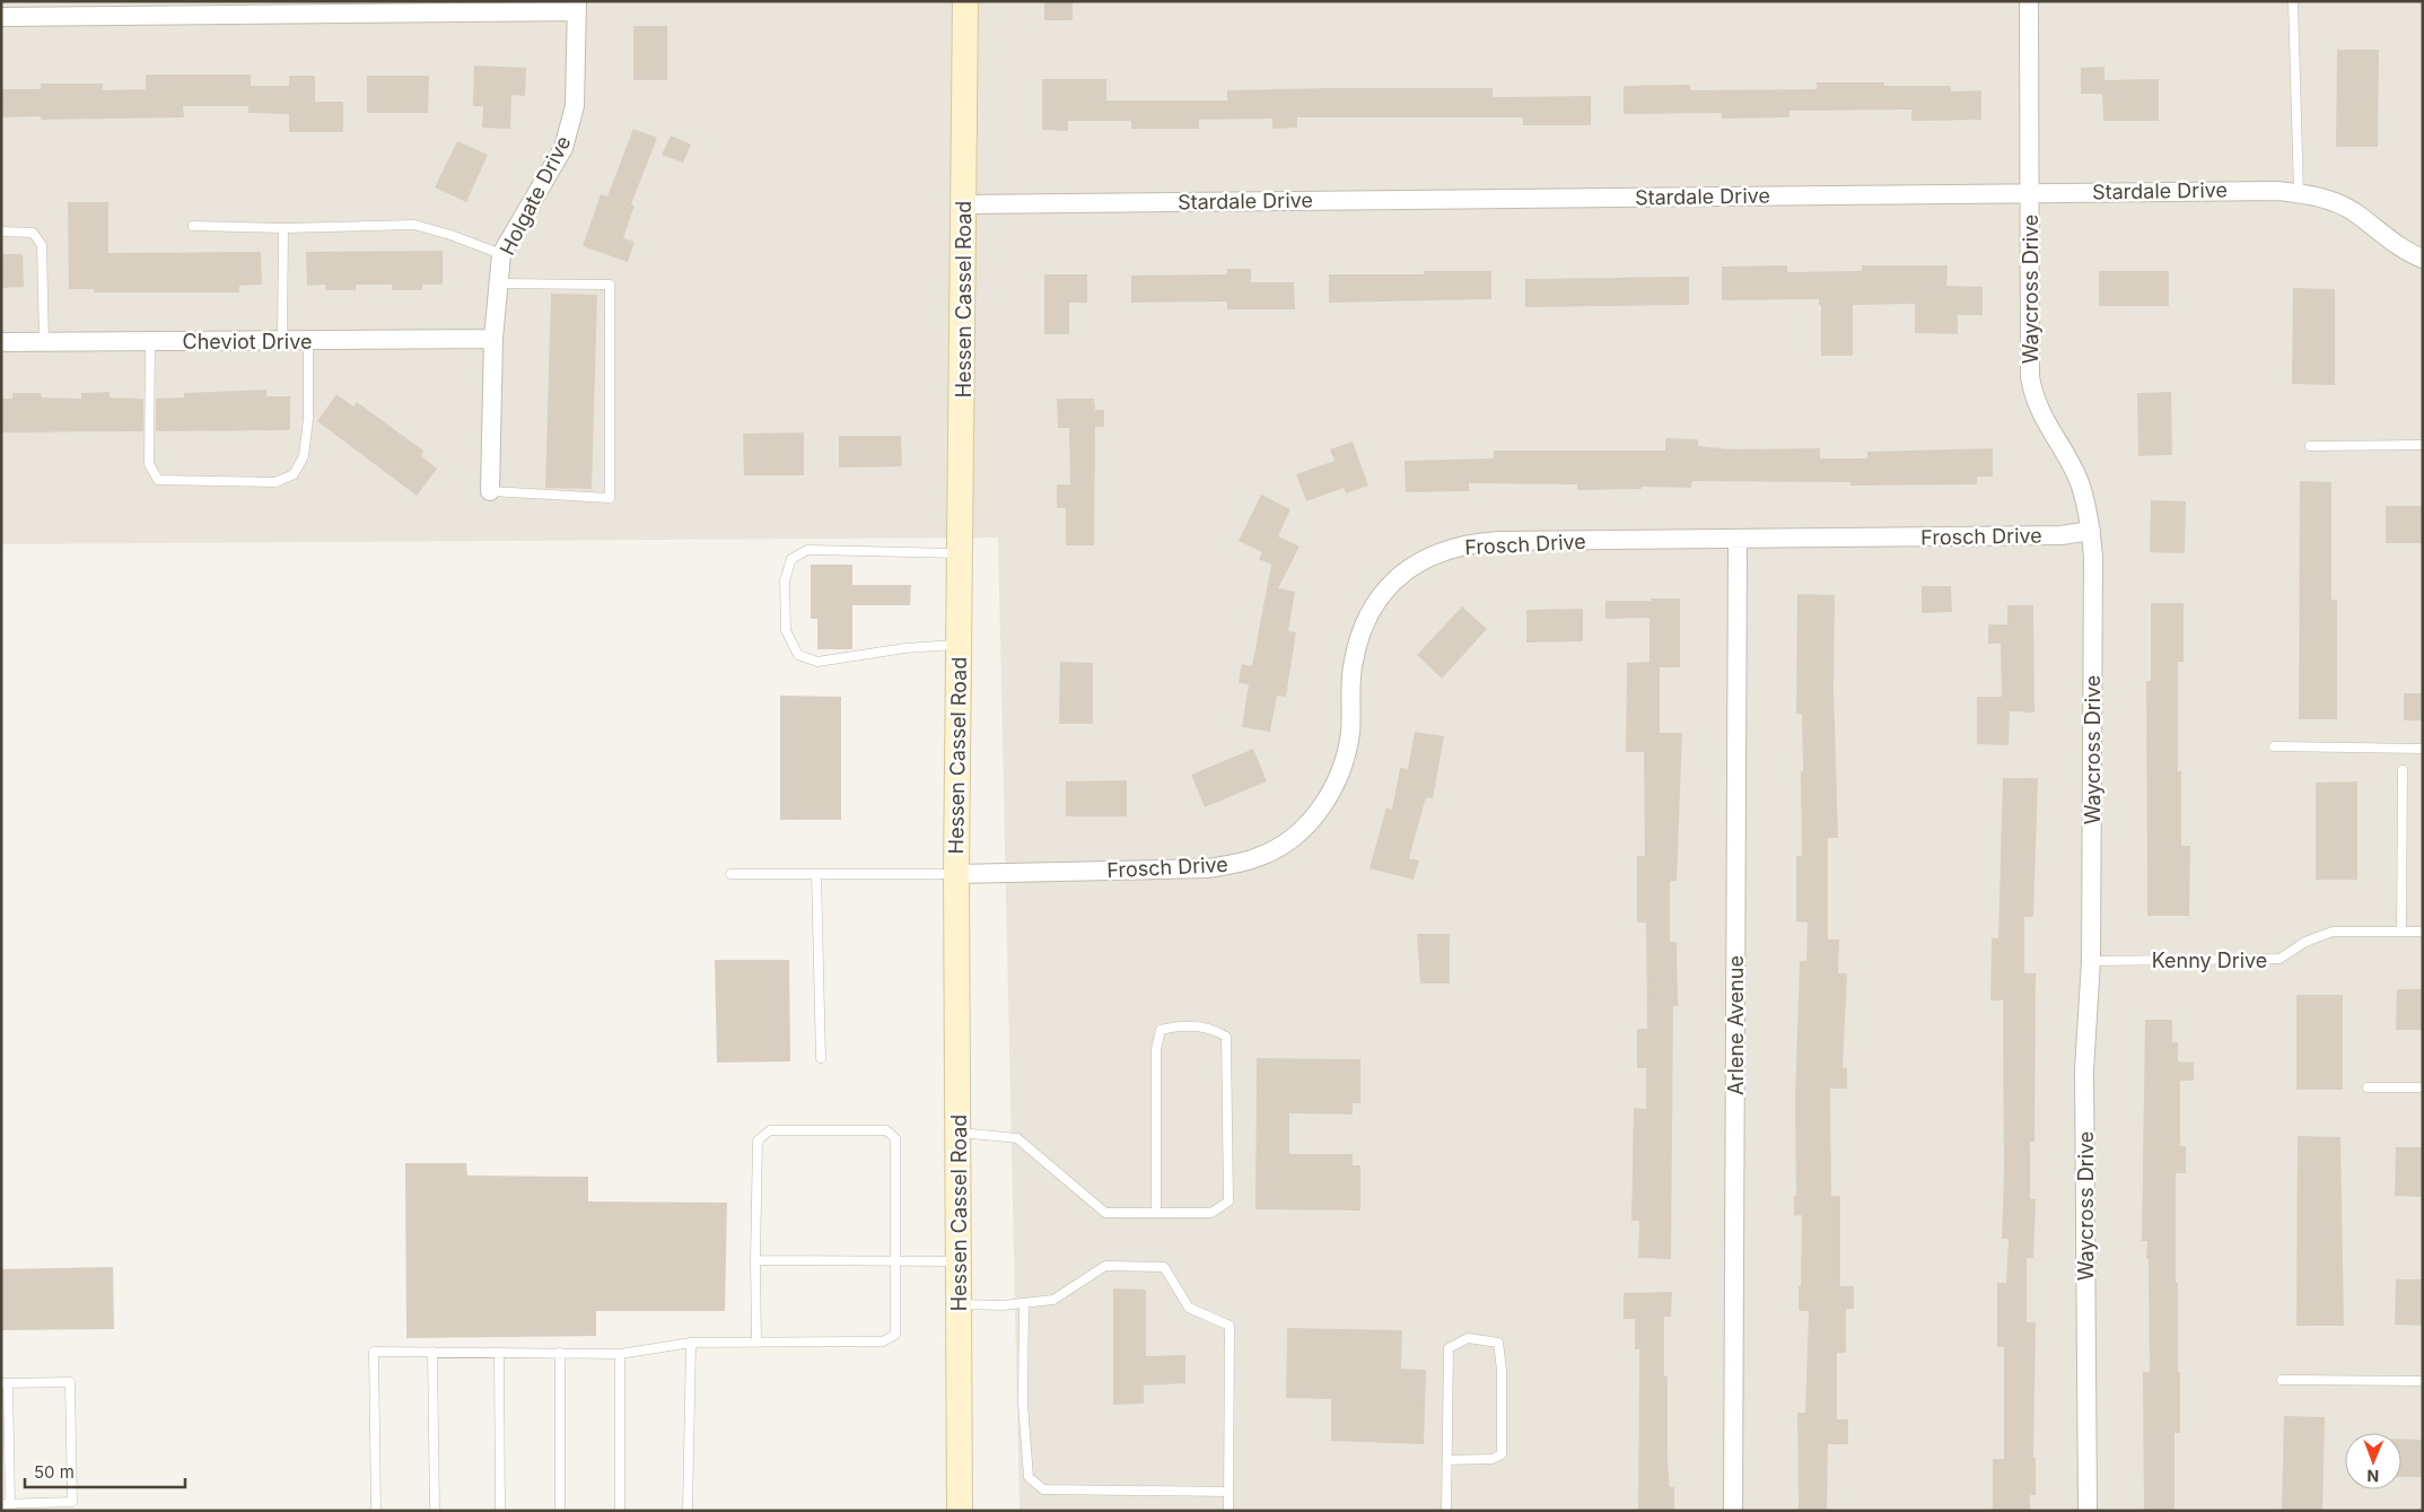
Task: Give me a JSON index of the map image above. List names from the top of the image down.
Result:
{
  "streets": {
    "main road": ["Hessen Cassel Road"],
    "street": [
      "Stardale Drive",
      "Holgate Drive",
      "Waycross Drive",
      "Cheviot Drive",
      "Frosch Drive",
      "Arlene Avenue"
    ],
    "lane": ["Kenny Drive"]
  },
  "crossings": [
    ["Stardale Drive", "Waycross Drive"],
    ["Stardale Drive", "Hessen Cassel Road"],
    ["Holgate Drive", "Cheviot Drive"],
    ["Waycross Drive", "Frosch Drive"],
    ["Waycross Drive", "Kenny Drive"],
    ["Hessen Cassel Road", "Frosch Drive"],
    ["Frosch Drive", "Arlene Avenue"]
  ],
  "scale_bar": "50 m",
  "north": "bottom"
}
